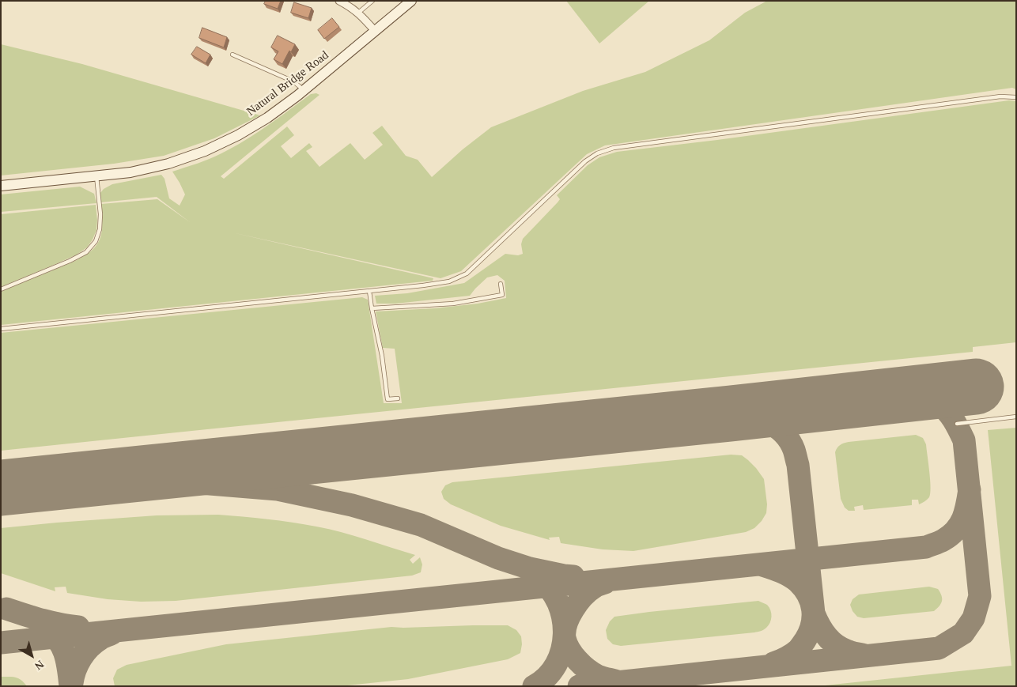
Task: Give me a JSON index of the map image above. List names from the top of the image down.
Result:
{
  "streets": {
    "main road": ["Natural Bridge Road"]
  },
  "north": "bottom right"
}
